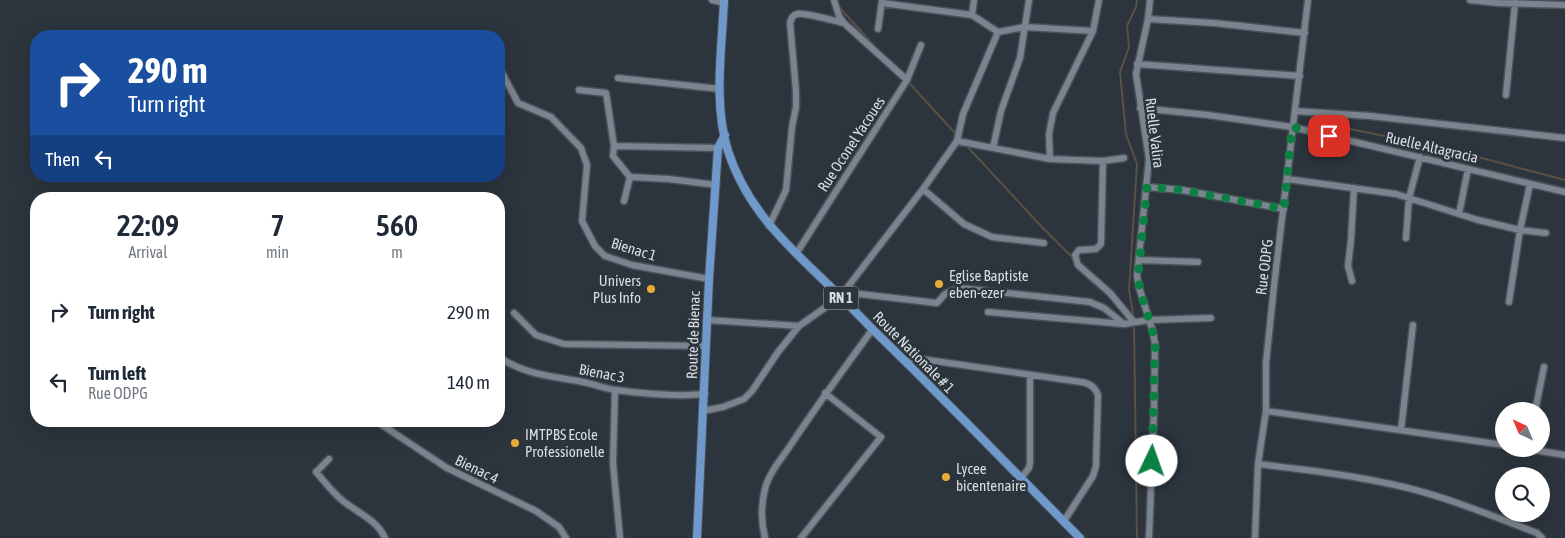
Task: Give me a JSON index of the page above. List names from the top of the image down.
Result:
{
  "streets": {
    "main road": ["RN 1", "Route de Bienac", "Route Nationale # 1"],
    "street": [
      "Ruelle Valira",
      "Rue Oconel Yacoues",
      "Ruelle Altagracia",
      "Bienac 1",
      "Rue ODPG",
      "Bienac 3",
      "Bienac 4"
    ]
  },
  "crossings": [
    ["Ruelle Valira", "Ruelle Altagracia"],
    ["Rue Oconel Yacoues", "Route Nationale # 1"],
    ["Ruelle Altagracia", "Rue ODPG"],
    ["Bienac 1", "Route de Bienac"],
    ["Route de Bienac", "Route Nationale # 1"],
    ["Route de Bienac", "Bienac 3"]
  ],
  "places": [
    "Eglise Baptiste eben-ezer",
    "Univers Plus Info",
    "IMTPBS Ecole Professionelle",
    "Lycee bicentenaire"
  ],
  "north": "top left",
  "page": {
    "turn": ["290 m", "Turn right"],
    "then": "Then",
    "eta": [
      "22:09",
      "Arrival",
      "7",
      "min",
      "560",
      "m"
    ],
    "list": [
      {
        "name": "Turn right",
        "value": "290 m"
      },
      {
        "name": "Turn left",
        "note": "Rue ODPG",
        "value": "140 m"
      }
    ]
  }
}
